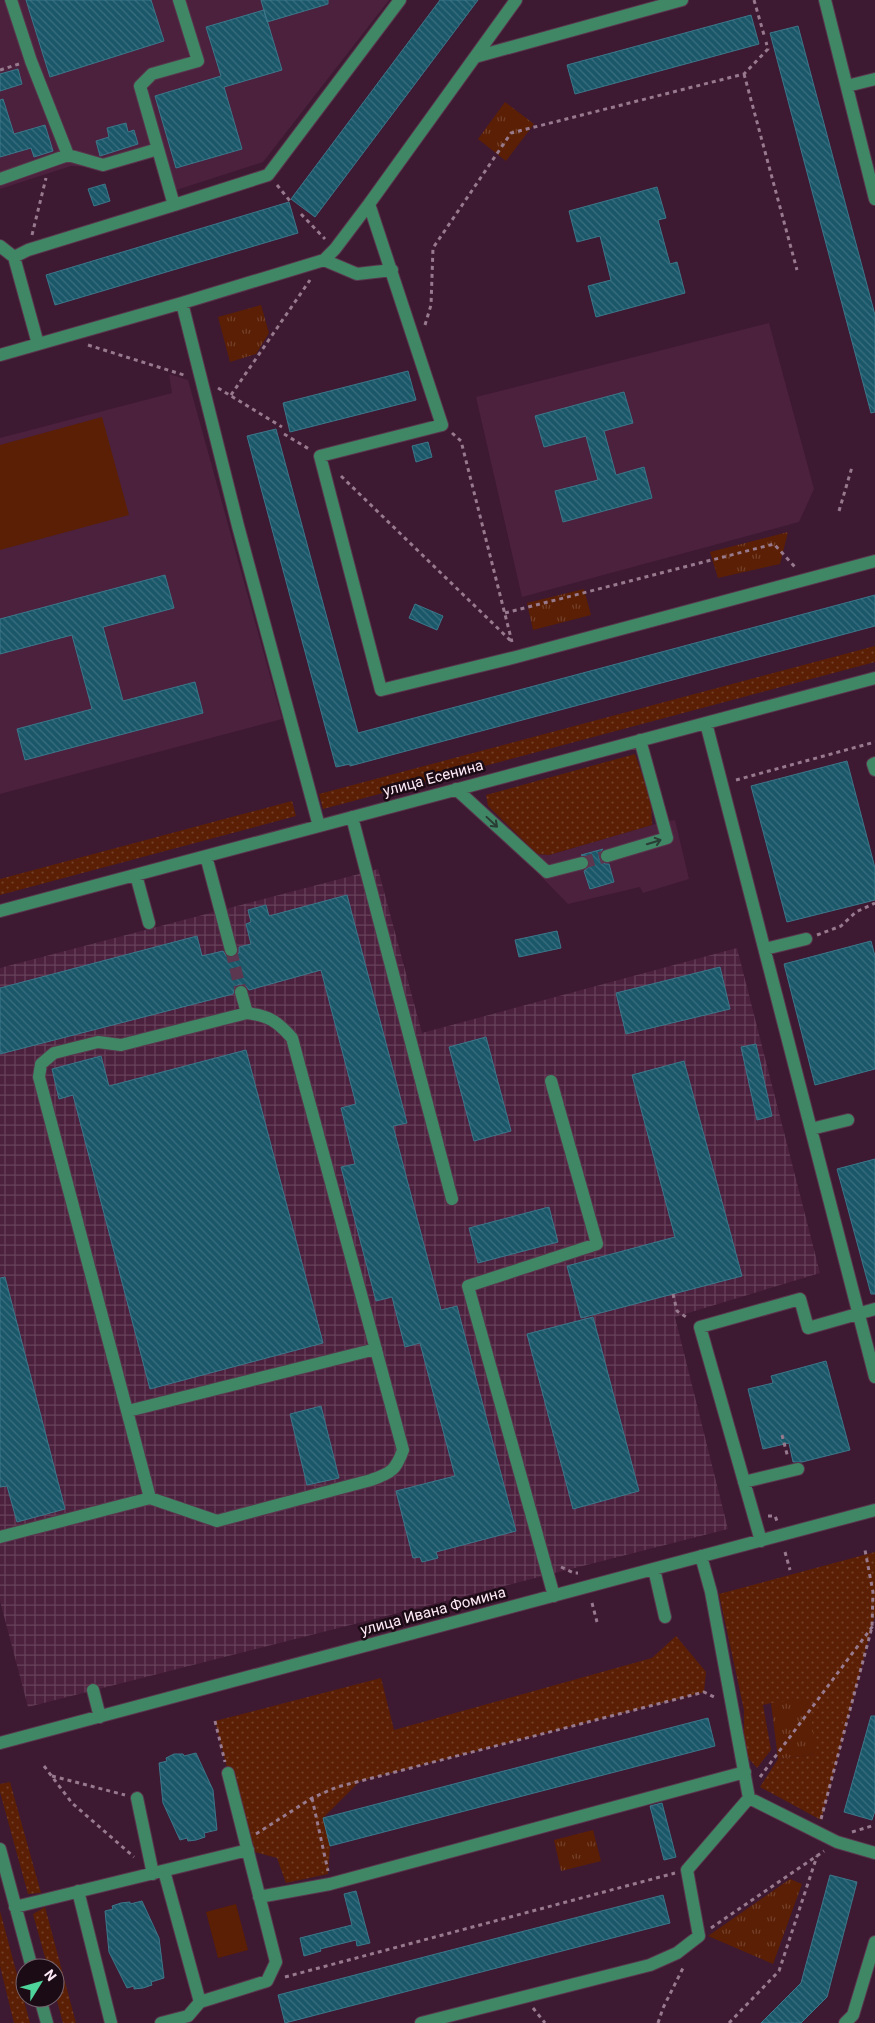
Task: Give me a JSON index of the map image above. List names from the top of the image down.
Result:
{
  "streets": {
    "street": ["улица Есенина", "улица Ивана Фомина"]
  },
  "north": "top right"
}
